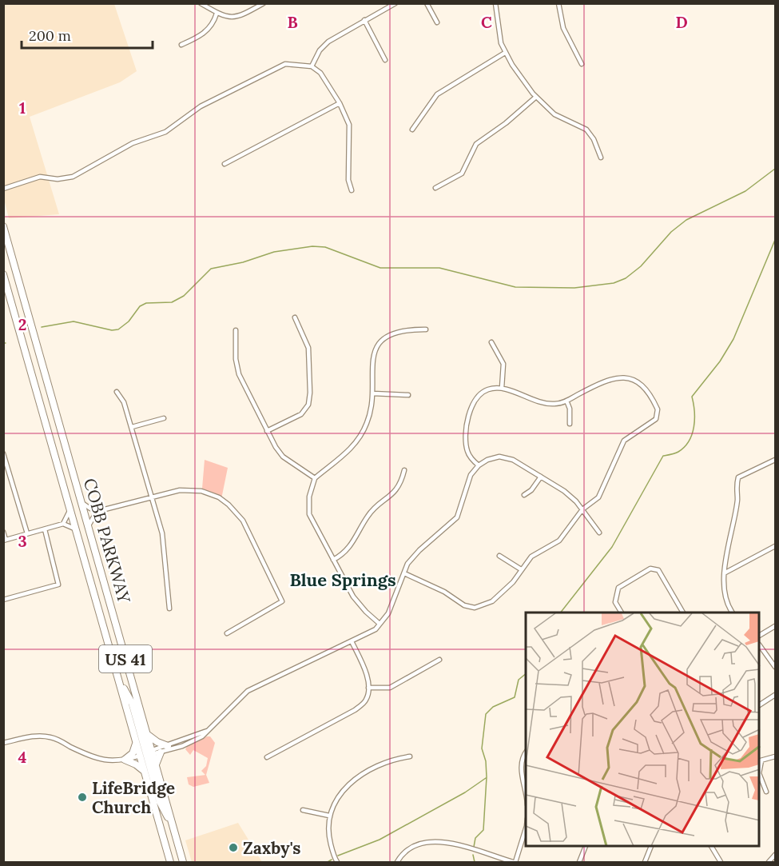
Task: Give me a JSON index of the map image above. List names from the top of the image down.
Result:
{
  "streets": {
    "main road": ["COBB PARKWAY", "US 41"]
  },
  "districts": ["Blue Springs"],
  "places": ["LifeBridge Church", "Zaxby's"],
  "scale_bar": "200 m",
  "grid": {
    "columns": ["B", "C", "D"],
    "rows": [
      "1",
      "2",
      "3",
      "4"
    ]
  }
}
